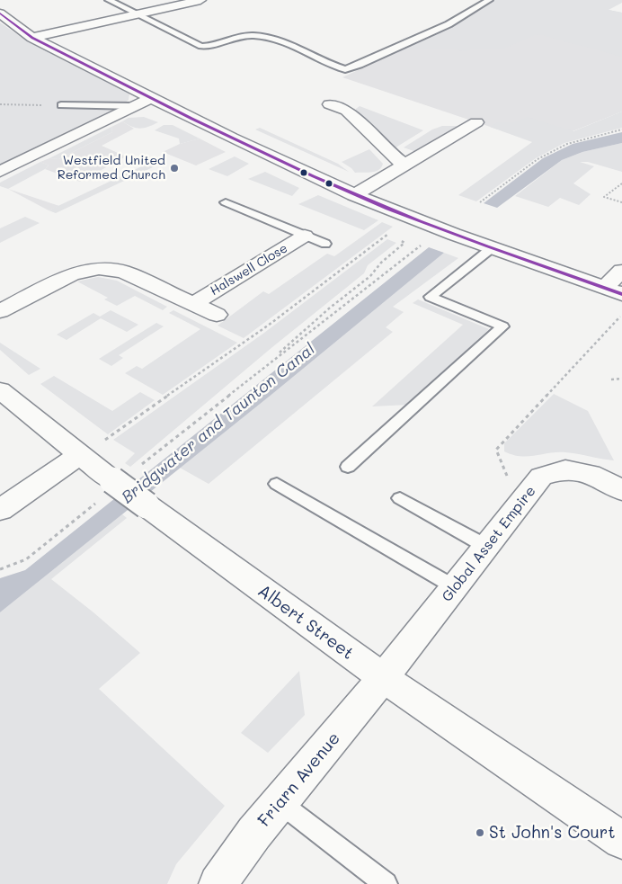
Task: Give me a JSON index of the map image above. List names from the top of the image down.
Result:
{
  "streets": {
    "street": [
      "Halswell Close",
      "Global Asset Empire",
      "Albert Street",
      "Friarn Avenue"
    ]
  },
  "crossings": [
    ["Global Asset Empire", "Albert Street"],
    ["Global Asset Empire", "Friarn Avenue"],
    ["Albert Street", "Friarn Avenue"]
  ],
  "water": ["Bridgwater and Taunton Canal"],
  "places": ["Westfield United Reformed Church", "St John's Court"]
}
